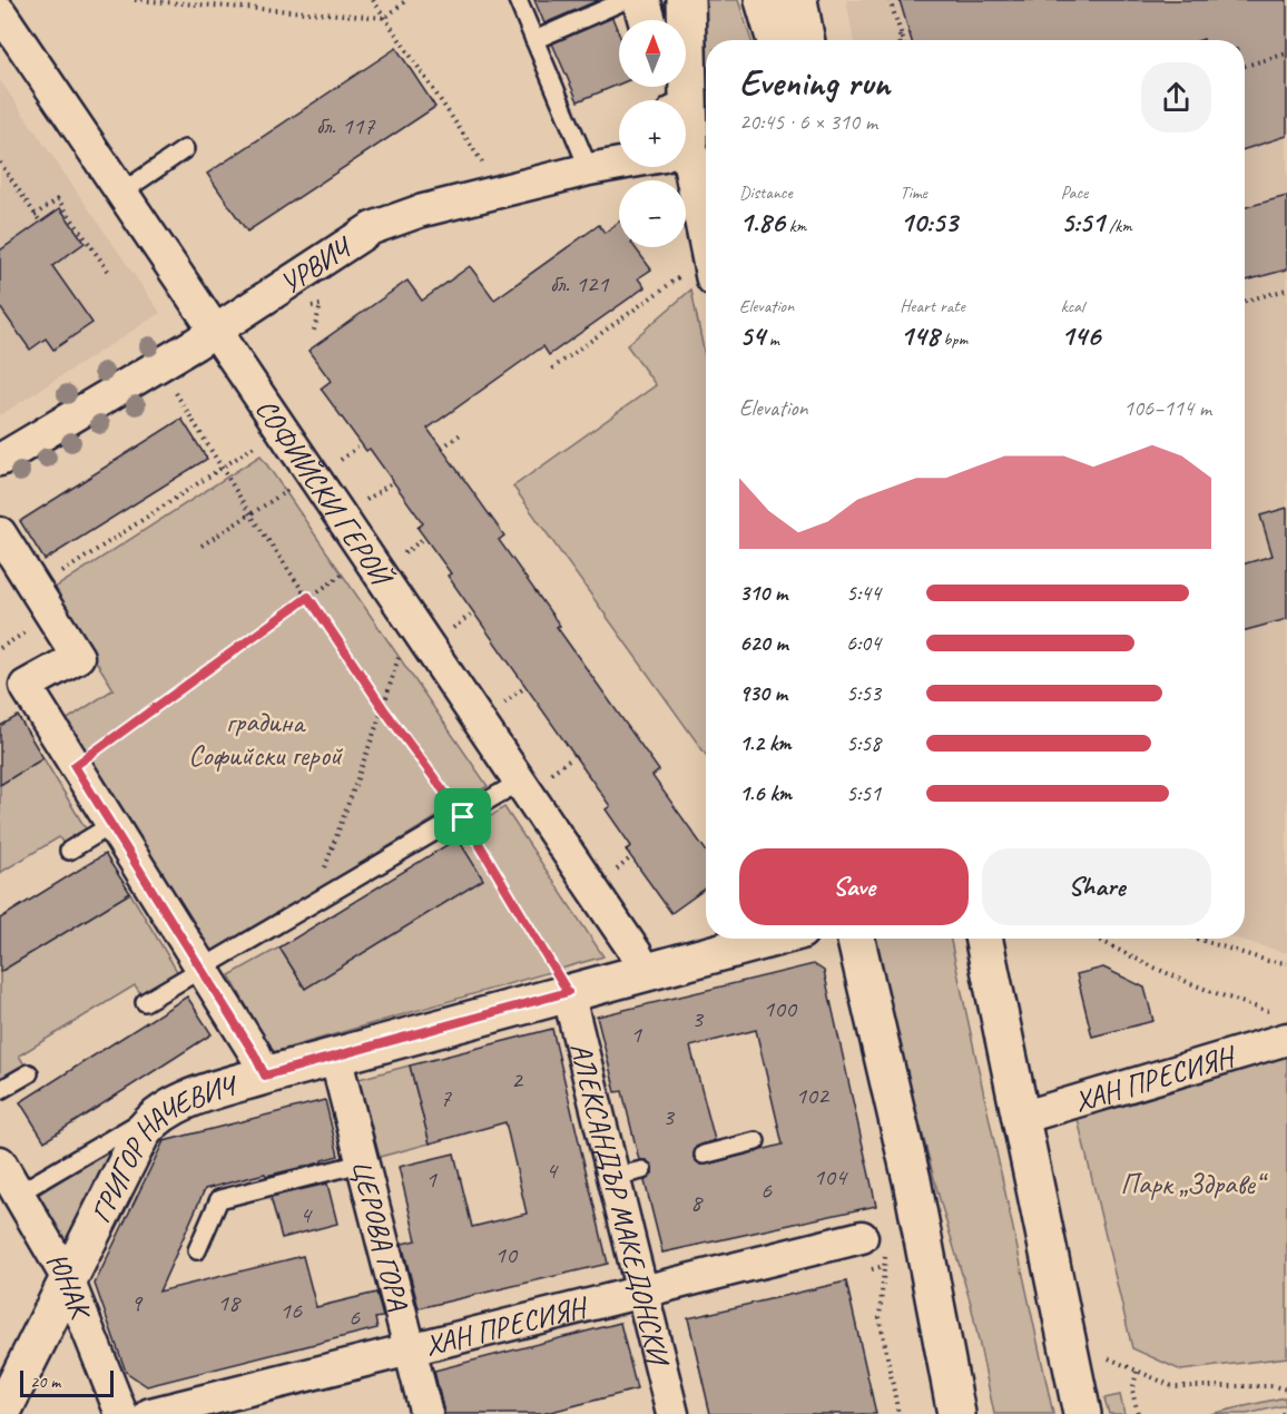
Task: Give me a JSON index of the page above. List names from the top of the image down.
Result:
{
  "streets": {
    "main road": ["ГРИГОР НАЧЕВИЧ"],
    "street": [
      "УРВИЧ",
      "СОФИЙСКИ ГЕРОЙ",
      "ХАН ПРЕСИЯН",
      "АЛЕКСАНДЪР МАКЕДОНСКИ",
      "ЦЕРОВА ГОРА",
      "ЮНАК"
    ]
  },
  "crossings": [
    ["УРВИЧ", "СОФИЙСКИ ГЕРОЙ"],
    ["СОФИЙСКИ ГЕРОЙ", "ГРИГОР НАЧЕВИЧ"],
    ["ХАН ПРЕСИЯН", "АЛЕКСАНДЪР МАКЕДОНСКИ"],
    ["ХАН ПРЕСИЯН", "ЦЕРОВА ГОРА"],
    ["ГРИГОР НАЧЕВИЧ", "АЛЕКСАНДЪР МАКЕДОНСКИ"],
    ["ГРИГОР НАЧЕВИЧ", "ЦЕРОВА ГОРА"],
    ["ГРИГОР НАЧЕВИЧ", "ЮНАК"]
  ],
  "parks": ["градина Софийски герой", "Парк „Здраве“"],
  "house_numbers": [
    "бл. 117",
    "бл. 121",
    "100",
    "3",
    "1",
    "2",
    "102",
    "7",
    "3",
    "4",
    "104",
    "1",
    "6",
    "8",
    "4",
    "10",
    "9",
    "18",
    "16",
    "6"
  ],
  "scale_bar": "20 m",
  "north": "top",
  "page": {
    "map_buttons": ["+", "−"],
    "heading": ["Evening run", "20:45 · 6 × 310 m"],
    "stats": [
      ["Distance", "1.86 km"],
      ["Time", "10:53"],
      ["Pace", "5:51 /km"],
      ["Elevation", "54 m"],
      ["Heart rate", "148 bpm"],
      ["kcal", "146"]
    ],
    "chart": ["Elevation", "106–114 m"],
    "list": [
      {
        "name": "310 m",
        "note": "5:44"
      },
      {
        "name": "620 m",
        "note": "6:04"
      },
      {
        "name": "930 m",
        "note": "5:53"
      },
      {
        "name": "1.2 km",
        "note": "5:58"
      },
      {
        "name": "1.6 km",
        "note": "5:51"
      }
    ],
    "buttons": ["Save", "Share"],
    "scale": "20 m"
  }
}
